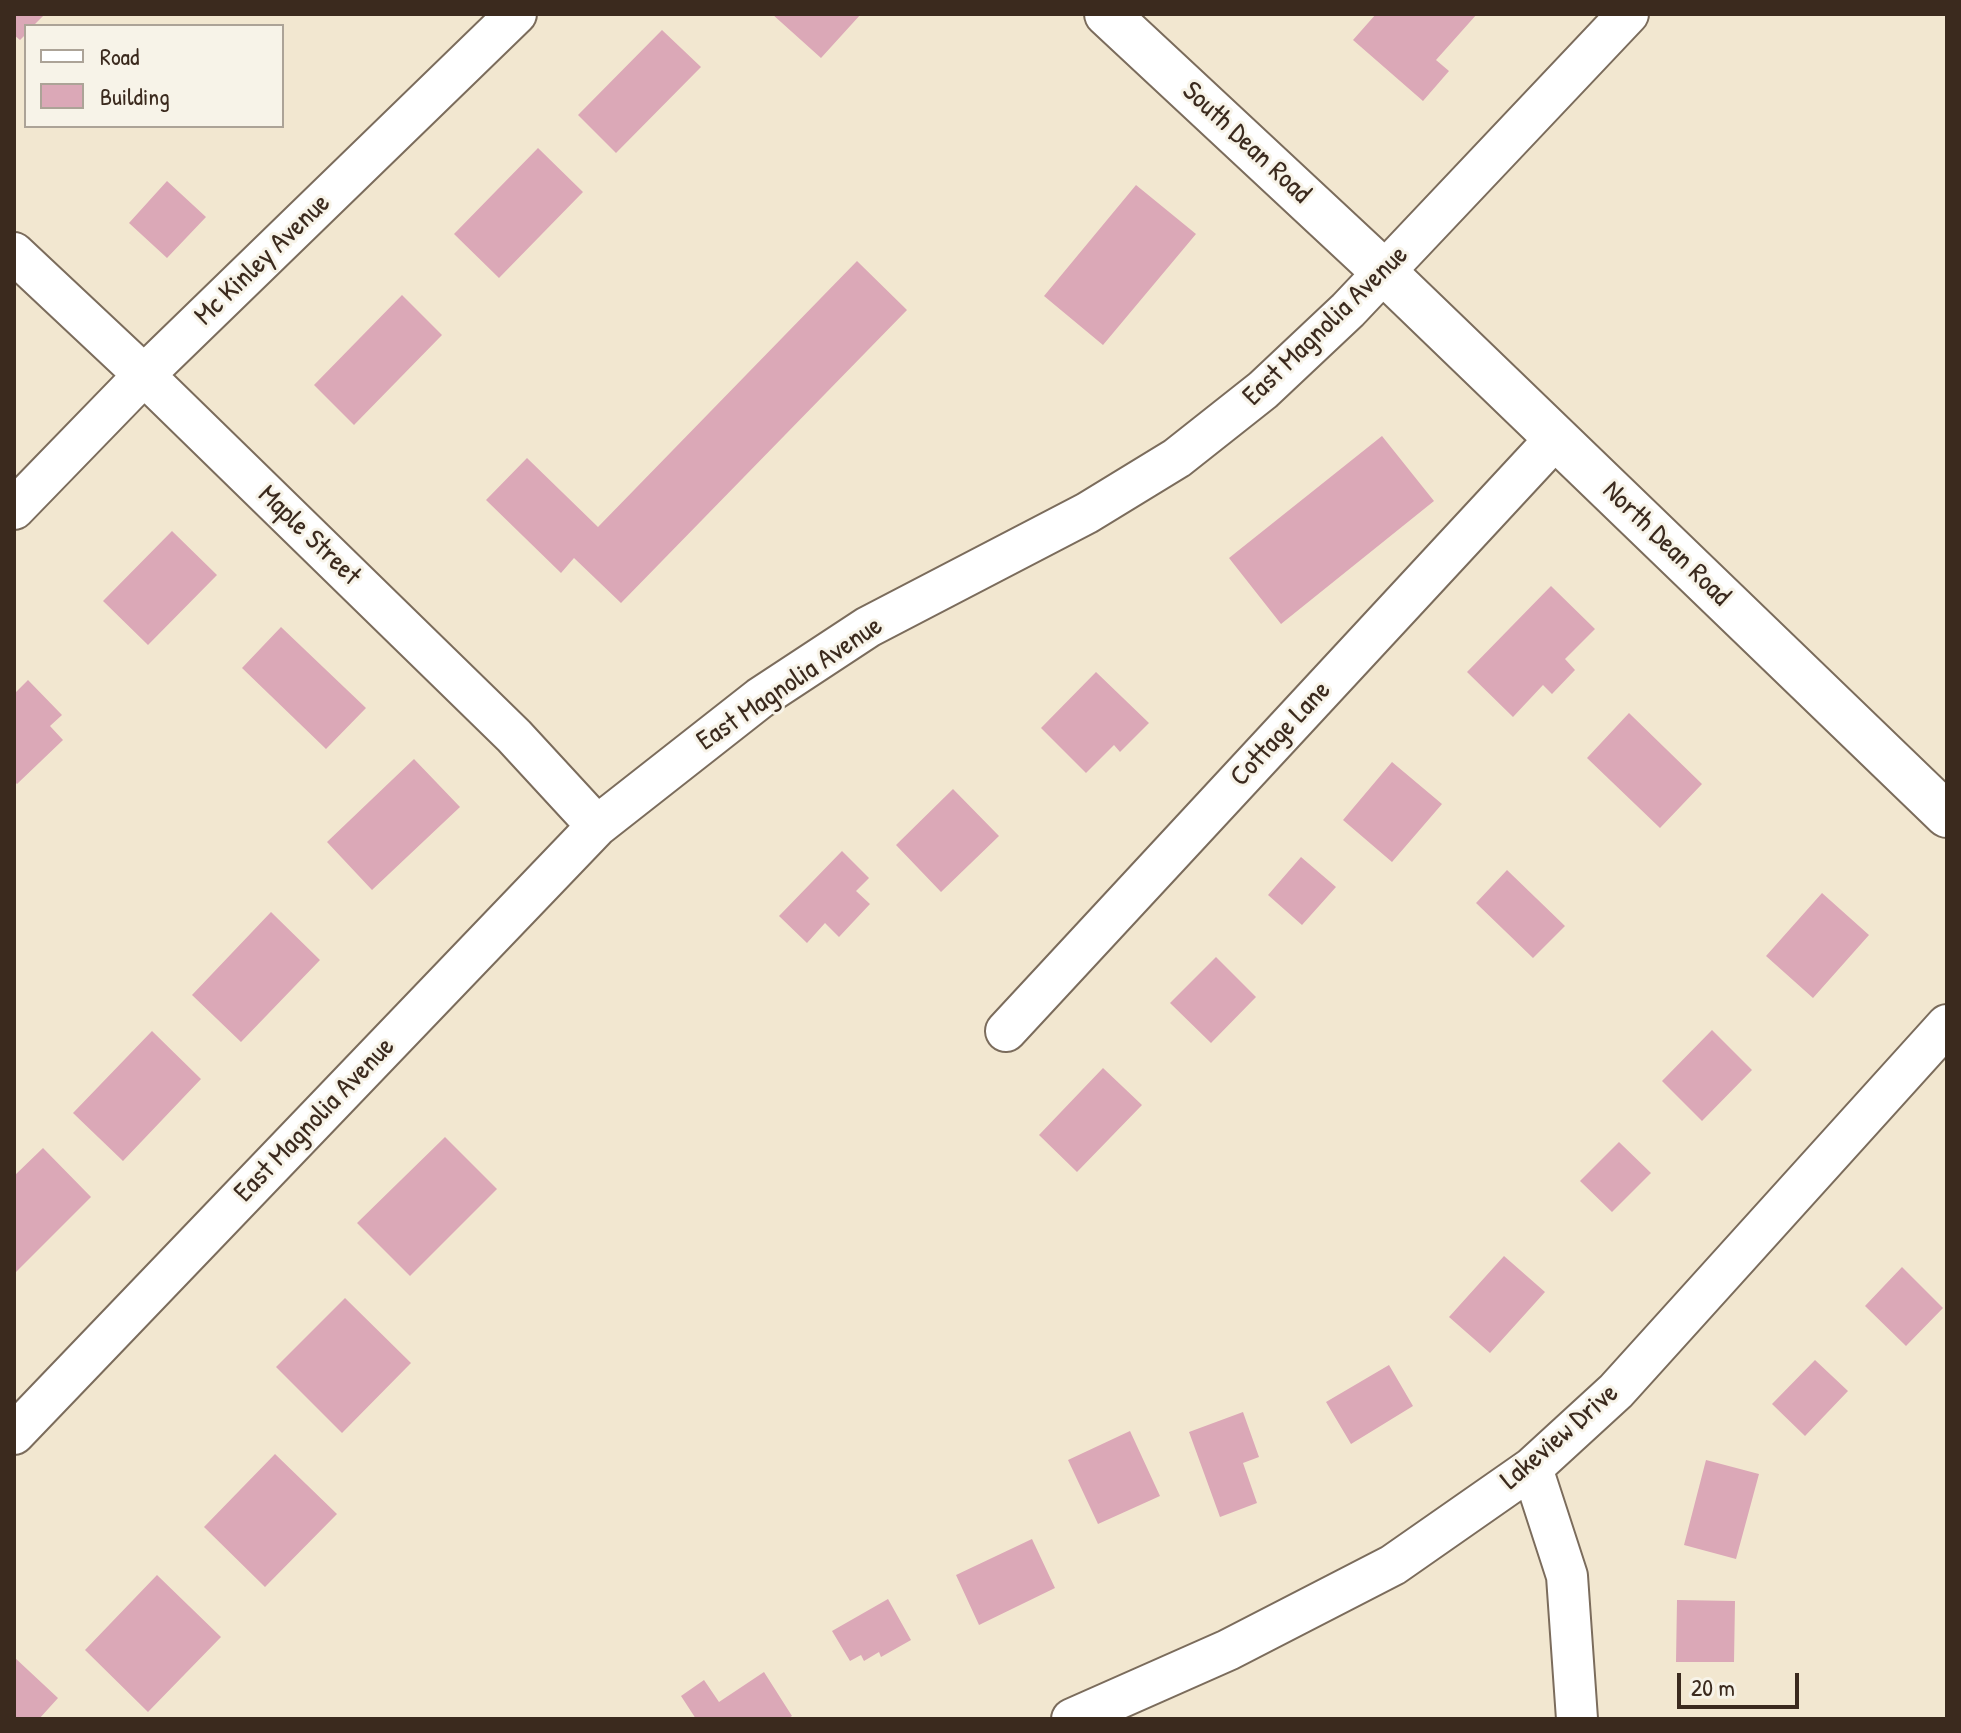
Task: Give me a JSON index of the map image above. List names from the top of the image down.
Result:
{
  "streets": {
    "street": [
      "South Dean Road",
      "Mc Kinley Avenue",
      "East Magnolia Avenue",
      "Maple Street",
      "North Dean Road",
      "Cottage Lane",
      "Lakeview Drive"
    ]
  },
  "crossings": [
    ["South Dean Road", "East Magnolia Avenue"],
    ["South Dean Road", "North Dean Road"],
    ["Mc Kinley Avenue", "Maple Street"],
    ["East Magnolia Avenue", "Maple Street"],
    ["East Magnolia Avenue", "North Dean Road"],
    ["North Dean Road", "Cottage Lane"]
  ],
  "legend": ["Road", "Building"],
  "scale_bar": "20 m"
}
